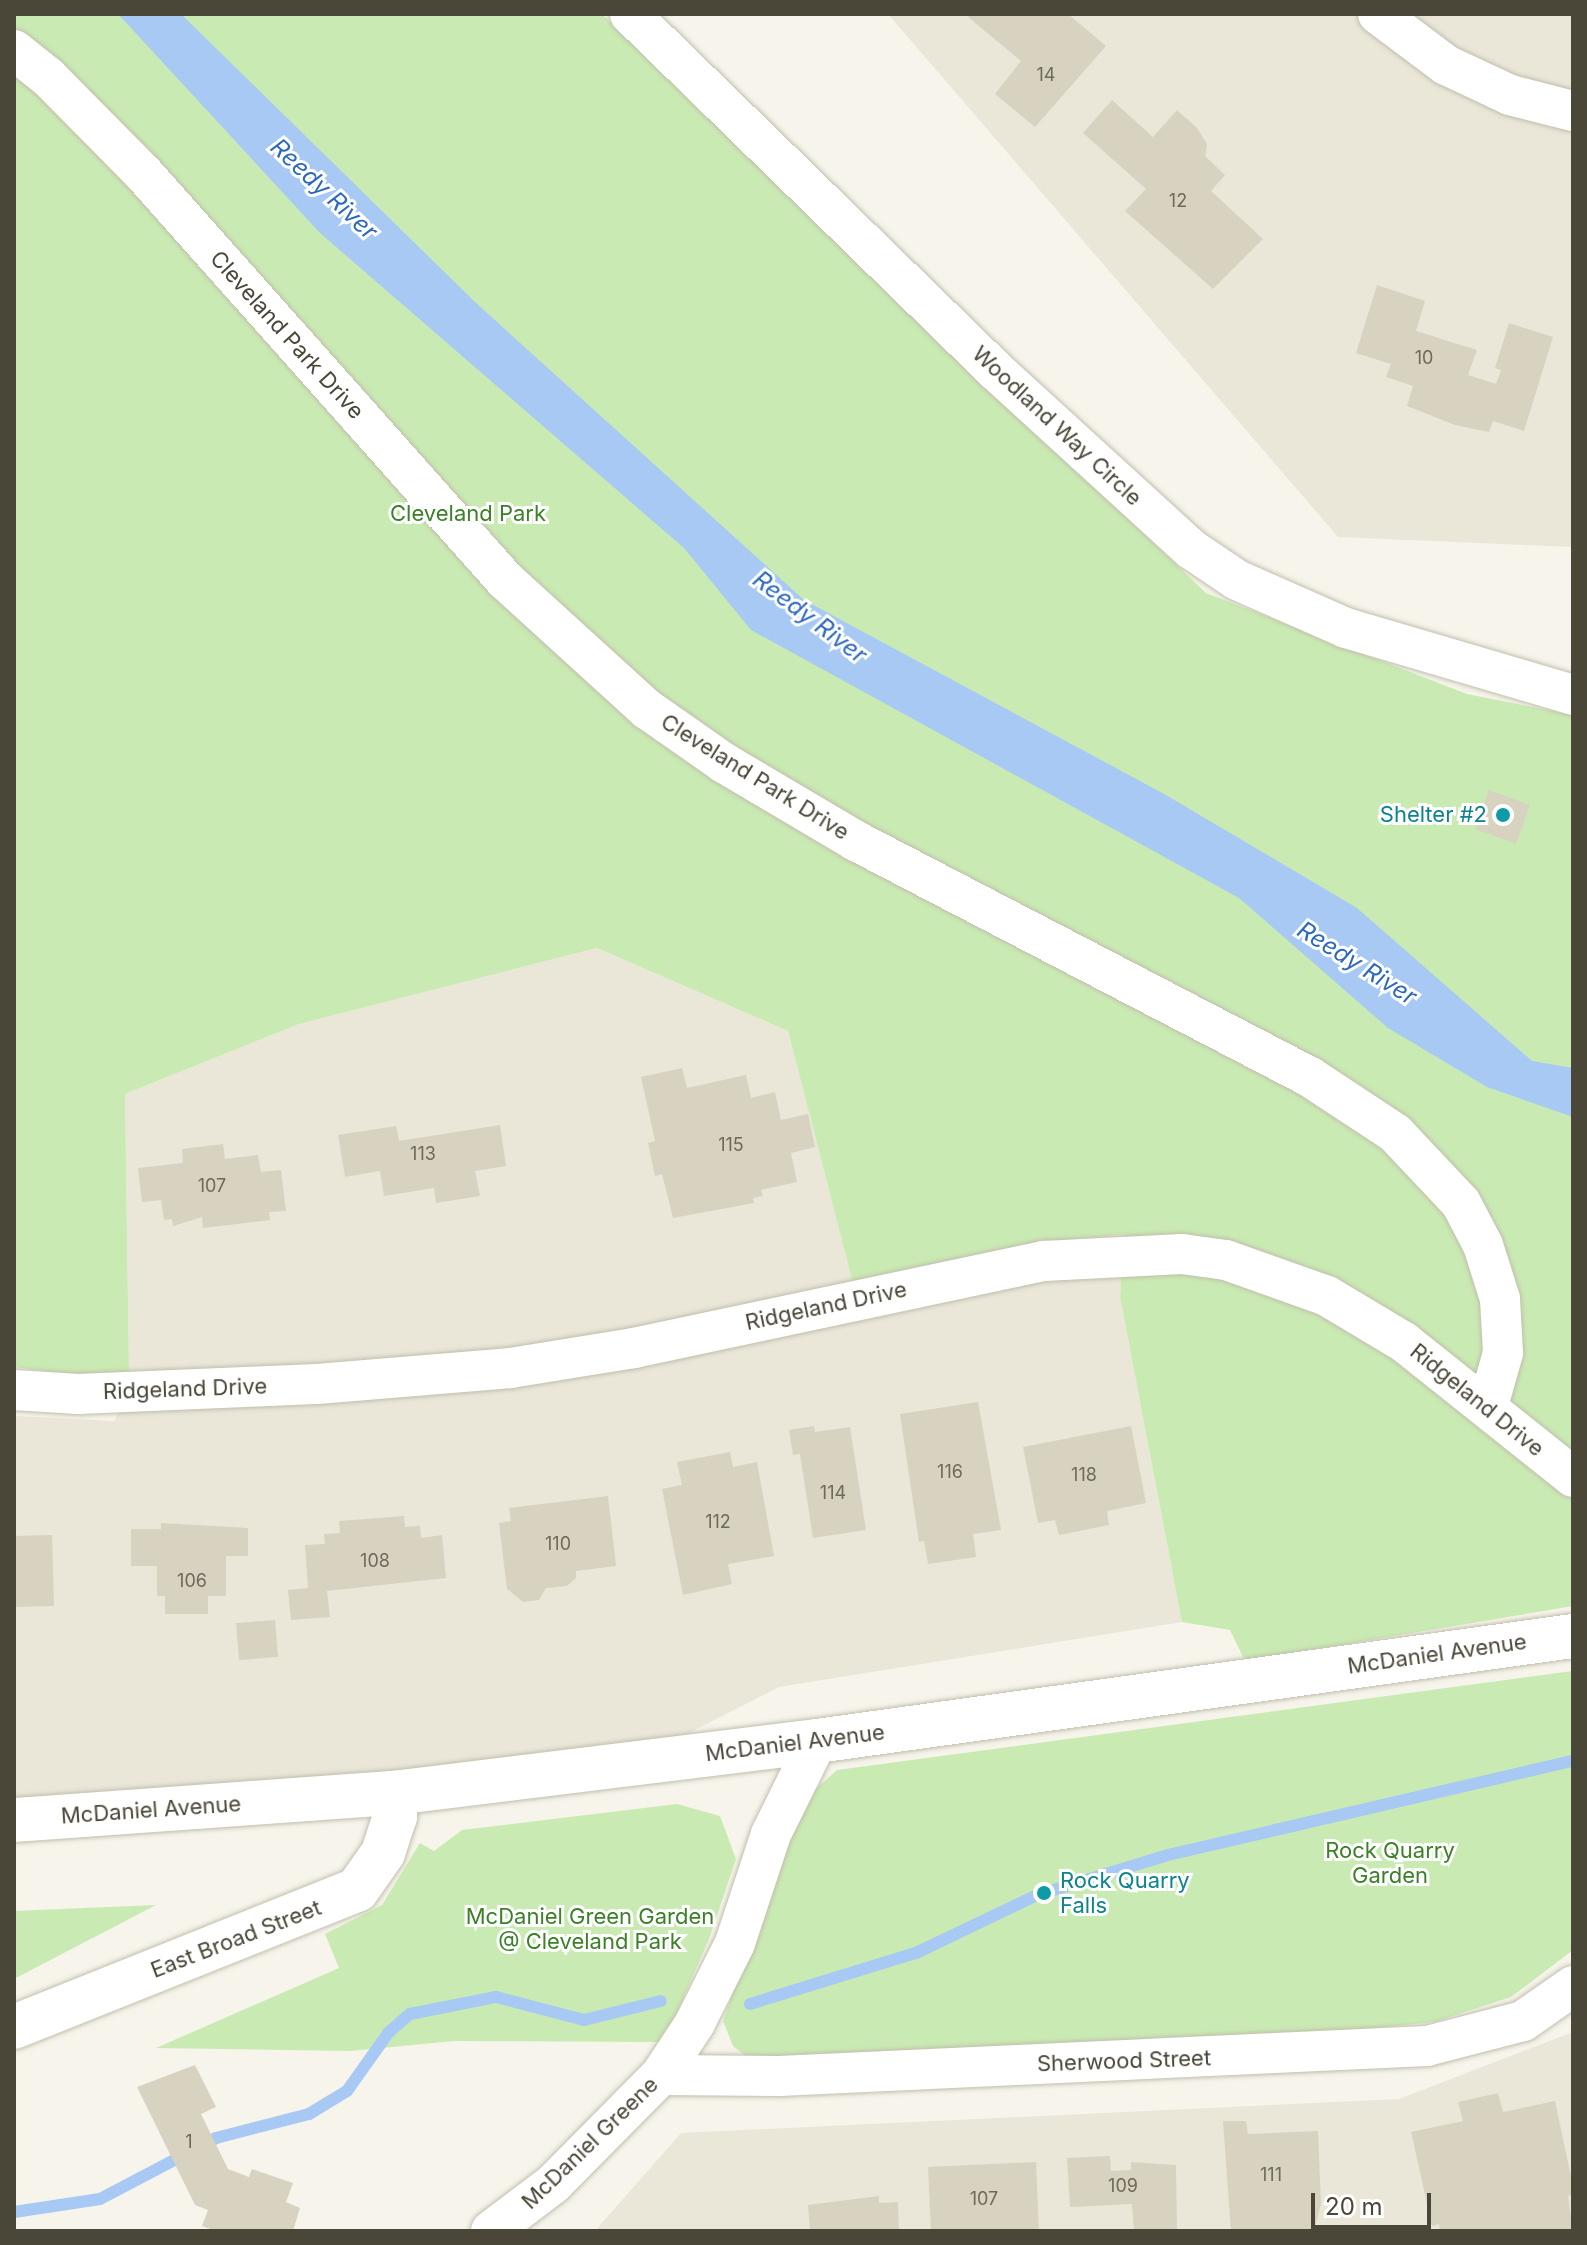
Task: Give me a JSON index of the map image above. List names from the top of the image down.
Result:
{
  "streets": {
    "street": [
      "Cleveland Park Drive",
      "Woodland Way Circle",
      "Ridgeland Drive",
      "McDaniel Avenue",
      "East Broad Street",
      "Sherwood Street",
      "McDaniel Greene"
    ]
  },
  "crossings": [
    ["Cleveland Park Drive", "Ridgeland Drive"],
    ["McDaniel Avenue", "East Broad Street"],
    ["McDaniel Avenue", "McDaniel Greene"],
    ["Sherwood Street", "McDaniel Greene"]
  ],
  "water": ["Reedy River"],
  "parks": ["Cleveland Park", "Rock Quarry Garden", "McDaniel Green Garden @ Cleveland Park"],
  "places": ["Shelter #2", "Rock Quarry Falls"],
  "house_numbers": [
    "14",
    "12",
    "10",
    "115",
    "113",
    "107",
    "116",
    "118",
    "114",
    "112",
    "110",
    "108",
    "106",
    "1",
    "111",
    "109",
    "107"
  ],
  "scale_bar": "20 m"
}
